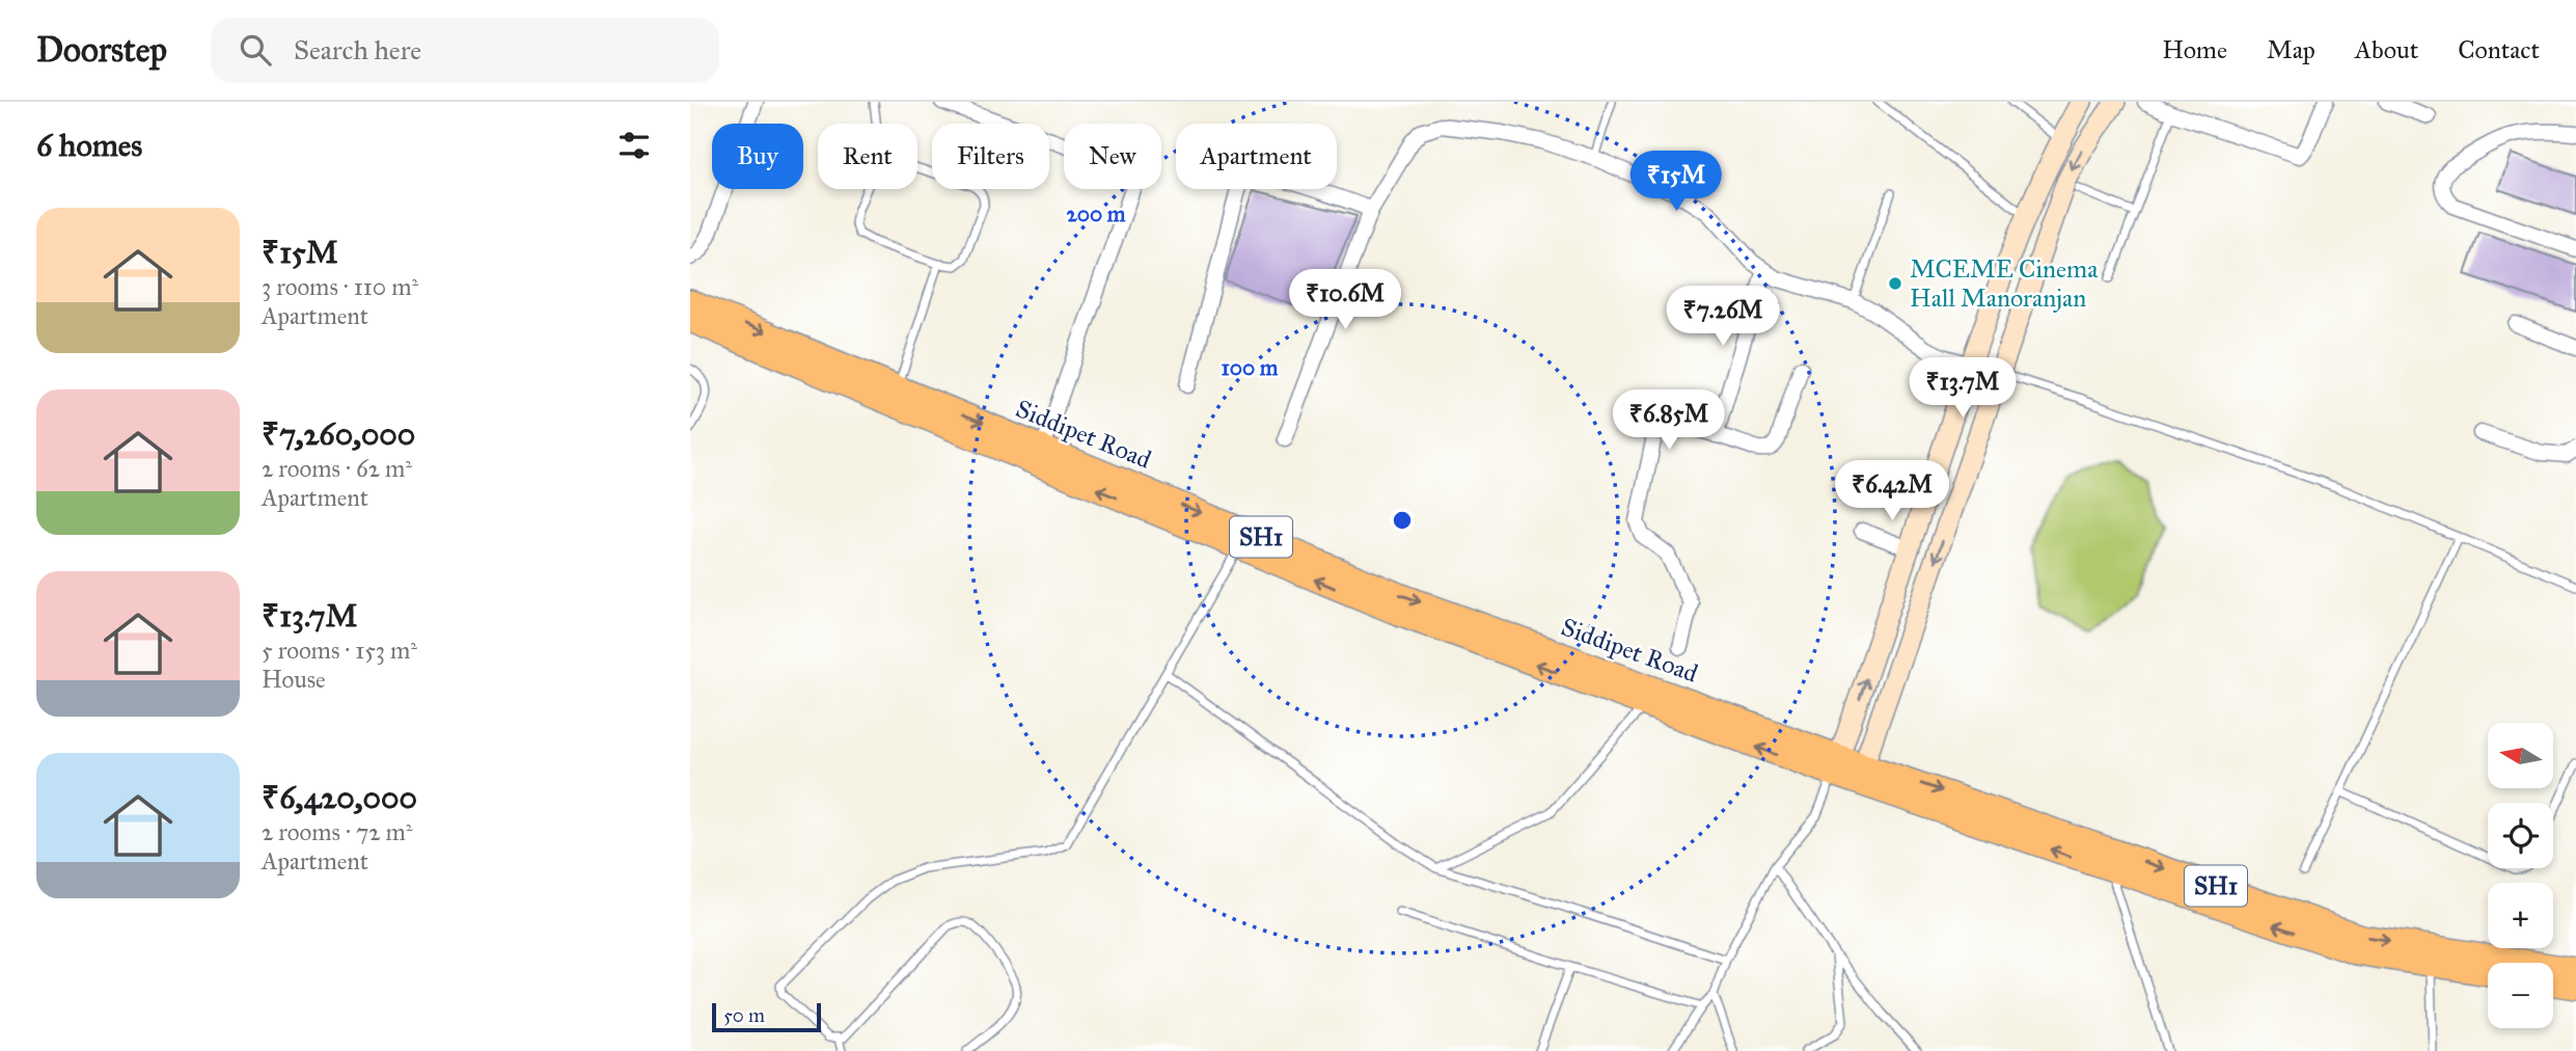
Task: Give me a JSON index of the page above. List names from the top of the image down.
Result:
{
  "streets": {
    "main road": ["Siddipet Road", "SH1"]
  },
  "places": ["MCEME Cinema Hall Manoranjan"],
  "scale_bar": "50 m",
  "north": "left",
  "page": {
    "header": "Doorstep",
    "search": "Search here",
    "nav": [
      "Home",
      "Map",
      "About",
      "Contact"
    ],
    "heading": "6 homes",
    "chip": [
      "Buy",
      "Rent",
      "Filters",
      "New",
      "Apartment"
    ],
    "price": [
      "₹15M",
      "₹10.6M",
      "₹7.26M",
      "₹13.7M",
      "₹6.85M",
      "₹6.42M"
    ],
    "list": [
      {
        "name": "₹15M",
        "note": "3 rooms · 110 m² · Apartment"
      },
      {
        "name": "₹7,260,000",
        "note": "2 rooms · 62 m² · Apartment"
      },
      {
        "name": "₹13.7M",
        "note": "5 rooms · 153 m² · House"
      },
      {
        "name": "₹6,420,000",
        "note": "2 rooms · 72 m² · Apartment"
      }
    ],
    "map_buttons": ["+", "−"],
    "scale": "50 m"
  },
  "rings": ["200 m", "100 m"]
}
